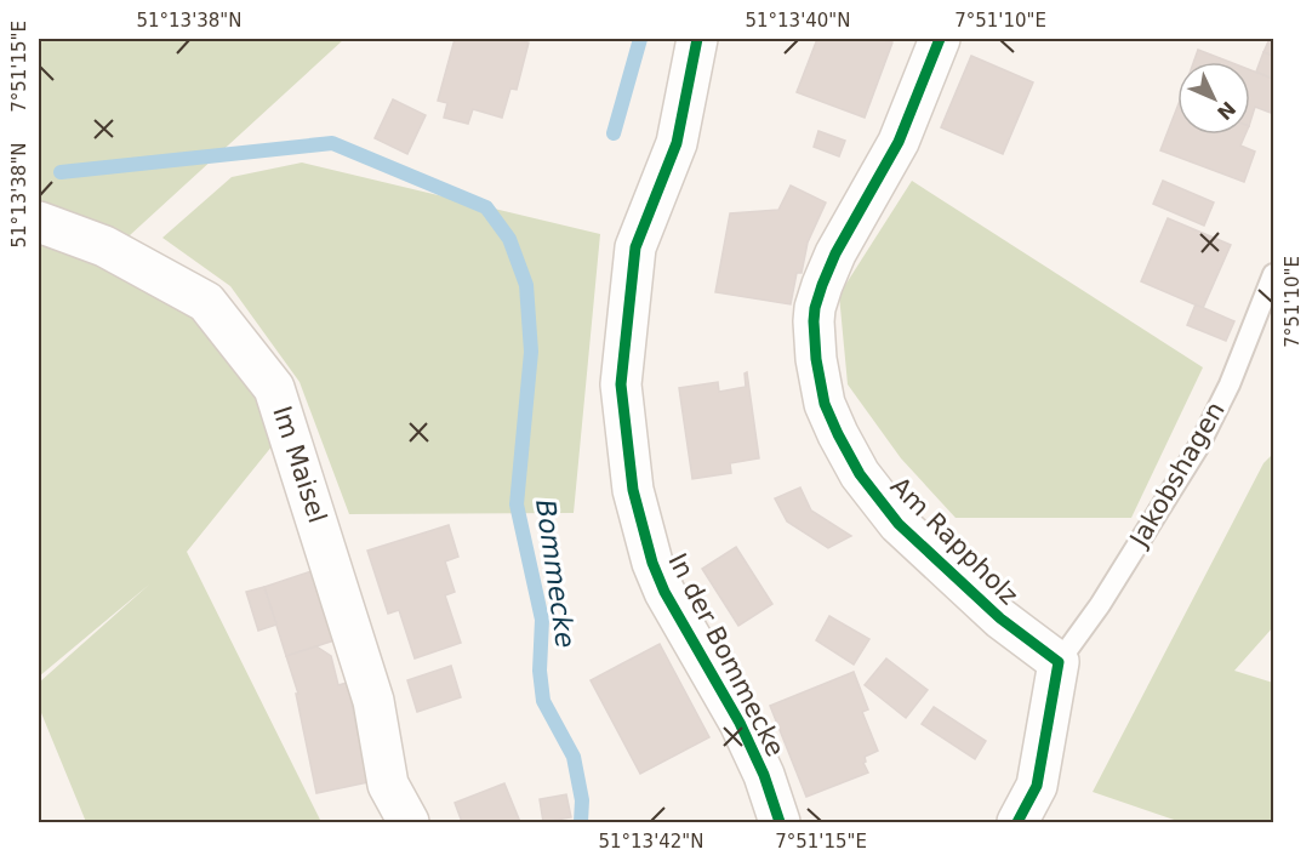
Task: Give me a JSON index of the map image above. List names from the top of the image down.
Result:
{
  "streets": {
    "street": ["Im Maisel", "Am Rappholz", "In der Bommecke"],
    "lane": ["Jakobshagen"]
  },
  "crossings": [
    ["Jakobshagen", "Am Rappholz"]
  ],
  "water": ["Bommecke"],
  "north": "bottom right",
  "coordinates": [
    "51°13'38\"N",
    "51°13'40\"N",
    "7°51'10\"E",
    "7°51'15\"E",
    "51°13'42\"N"
  ]
}
